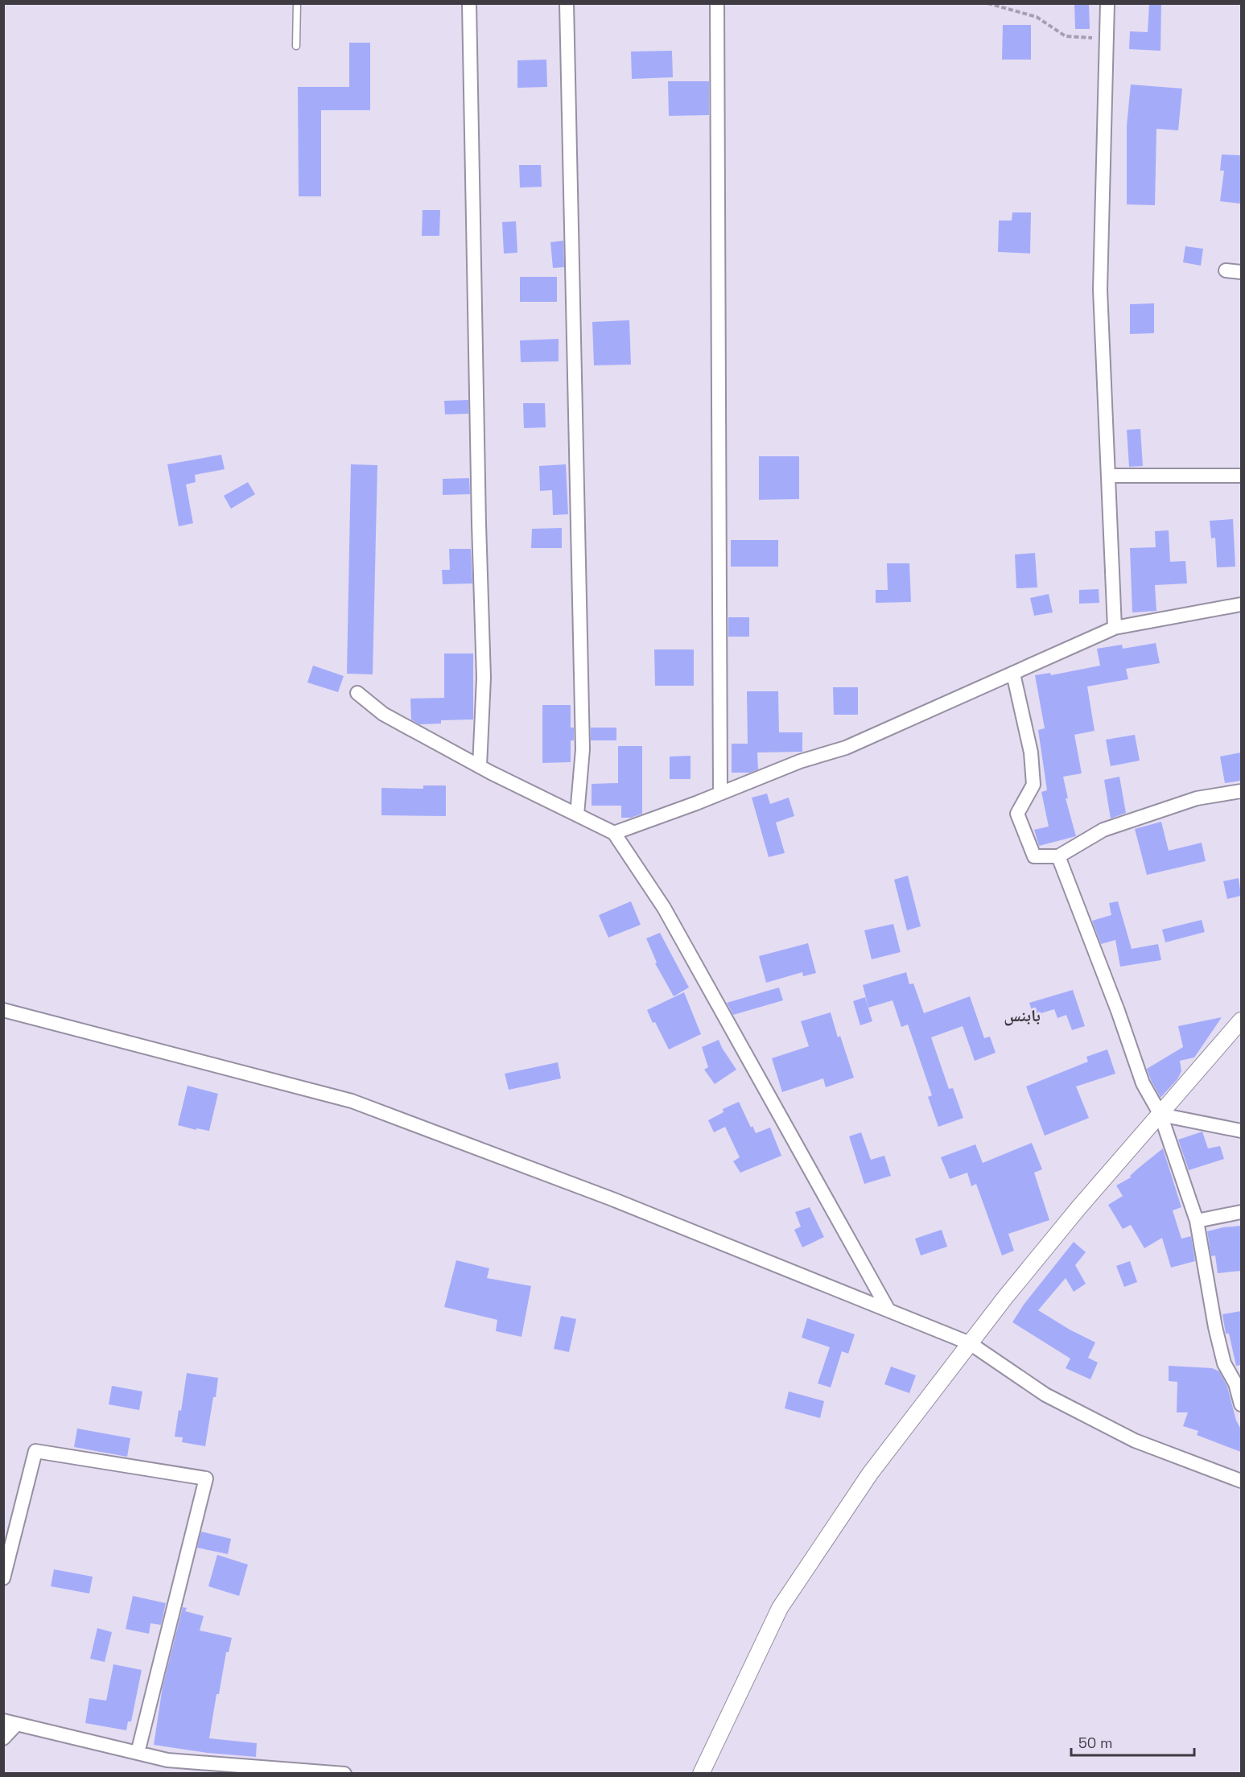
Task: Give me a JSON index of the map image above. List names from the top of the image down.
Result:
{
  "districts": ["بابنس"],
  "scale_bar": "50 m"
}
